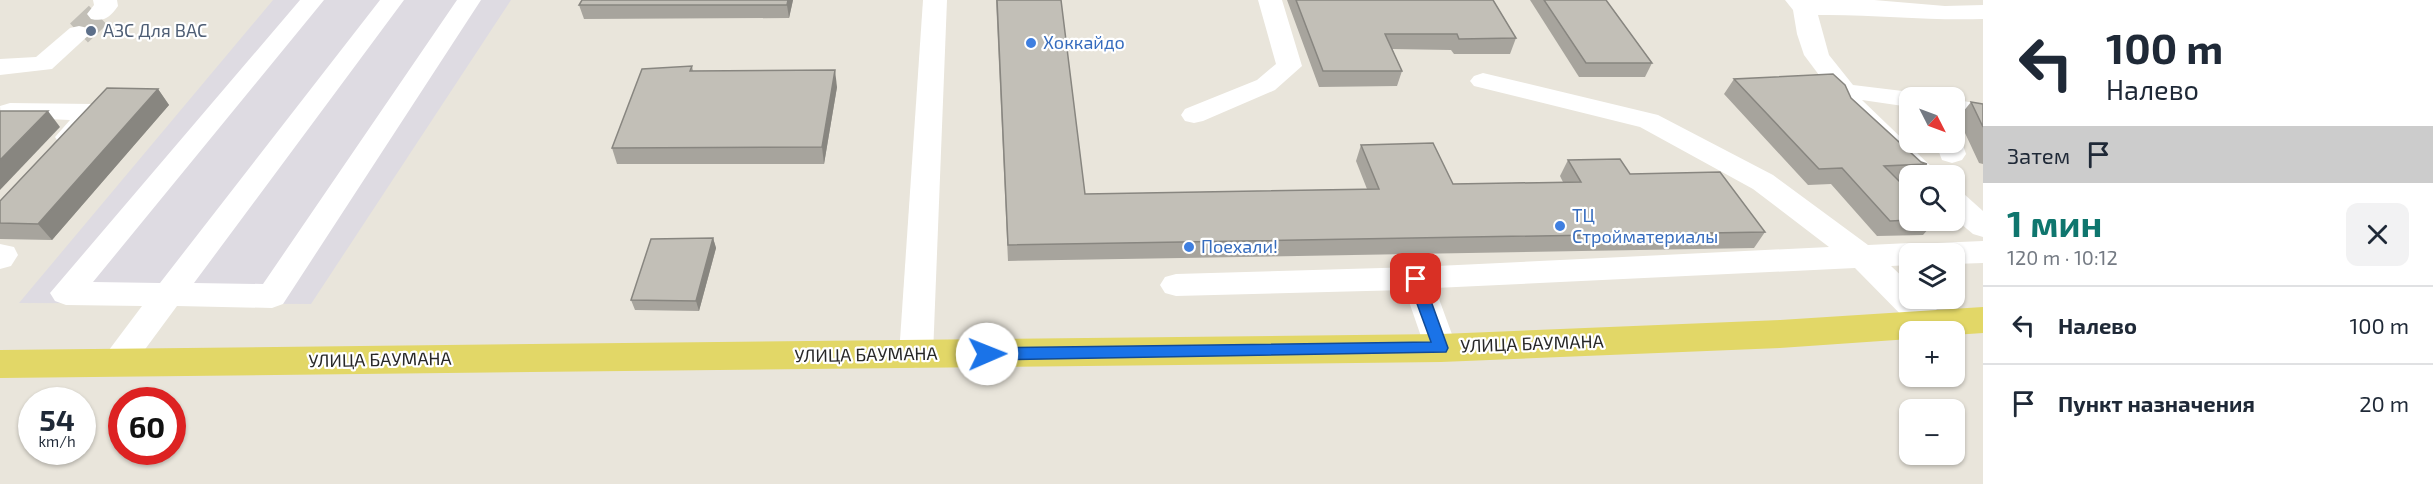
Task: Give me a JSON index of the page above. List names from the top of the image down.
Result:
{
  "streets": {
    "main road": ["УЛИЦА БАУМАНА"]
  },
  "places": [
    "АЗС Для ВАС",
    "Хоккайдо",
    "ТЦ Стройматериалы",
    "Поехали!"
  ],
  "north": "bottom right",
  "page": {
    "turn": ["100 m", "Налево"],
    "map_buttons": ["+", "−"],
    "then": "Затем",
    "heading": ["1 мин", "120 m · 10:12"],
    "list": [
      {
        "name": "Налево",
        "value": "100 m"
      },
      {
        "name": "Пункт назначения",
        "value": "20 m"
      }
    ],
    "speed": "54 km/h",
    "limit": "60"
  }
}
